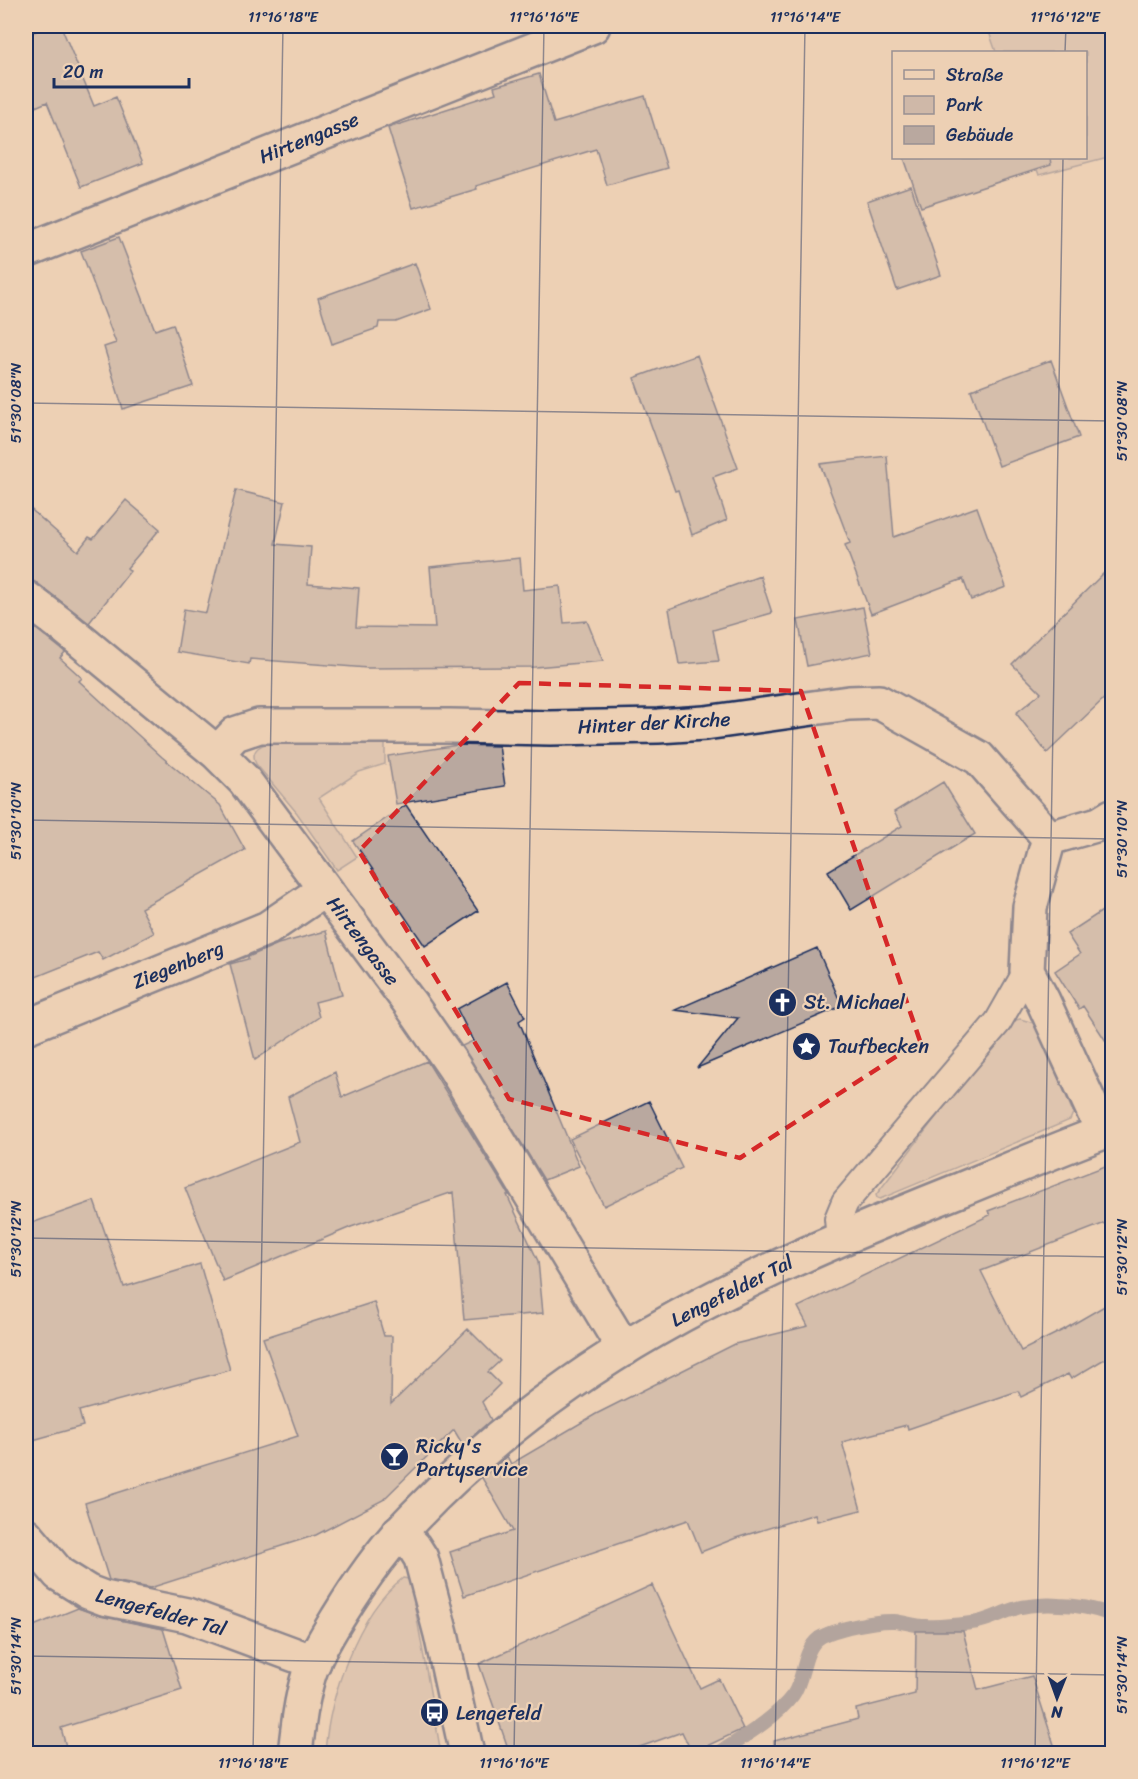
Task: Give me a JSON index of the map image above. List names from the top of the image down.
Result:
{
  "streets": {
    "street": [
      "Hirtengasse",
      "Hinter der Kirche",
      "Ziegenberg",
      "Lengefelder Tal"
    ]
  },
  "crossings": [
    ["Hirtengasse", "Hinter der Kirche"],
    ["Hirtengasse", "Ziegenberg"],
    ["Hirtengasse", "Lengefelder Tal"]
  ],
  "places": {
    "church": ["St. Michael"],
    "place": ["Taufbecken"],
    "bar": ["Ricky's Partyservice"],
    "bus stop": ["Lengefeld"]
  },
  "legend": ["Straße", "Park", "Gebäude"],
  "scale_bar": "20 m",
  "north": "bottom",
  "coordinates": [
    "11°16'18\"E",
    "11°16'16\"E",
    "11°16'14\"E",
    "11°16'12\"E",
    "51°30'08\"N",
    "51°30'10\"N",
    "51°30'12\"N",
    "51°30'14\"N"
  ]
}
